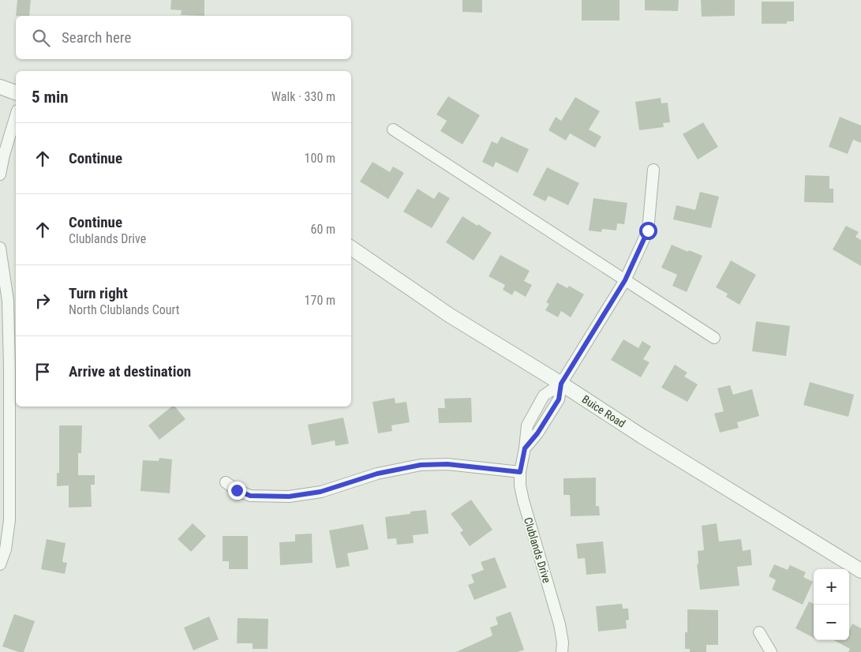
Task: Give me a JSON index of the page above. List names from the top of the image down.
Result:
{
  "streets": {
    "street": ["Buice Road", "Clublands Drive"]
  },
  "crossings": [
    ["Buice Road", "Clublands Drive"]
  ],
  "page": {
    "search": "Search here",
    "heading": ["5 min", "Walk · 330 m"],
    "list": [
      ["Continue", "100 m"],
      ["Continue", "Clublands Drive", "60 m"],
      ["Turn right", "North Clublands Court", "170 m"],
      "Arrive at destination"
    ],
    "map_buttons": ["+", "−"]
  }
}
